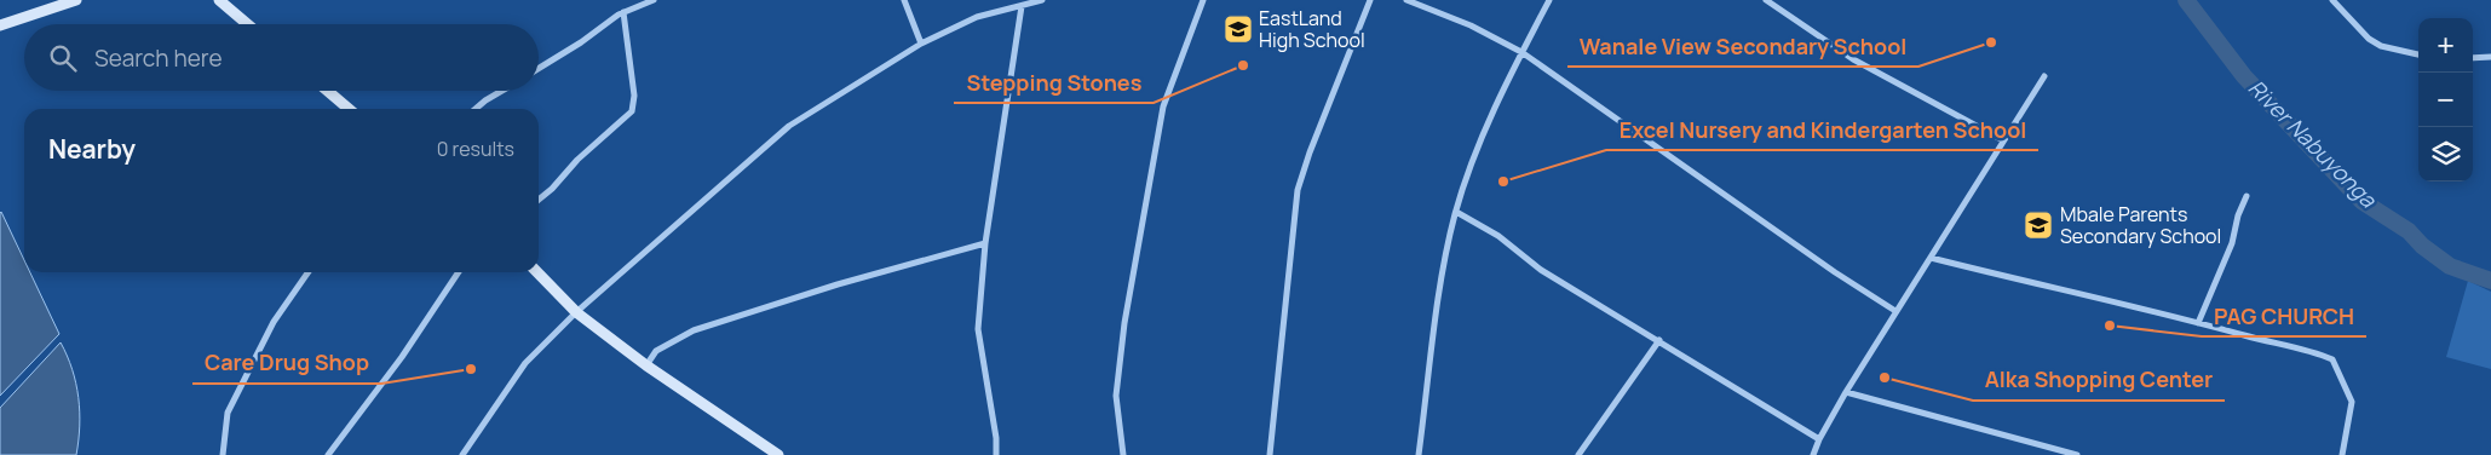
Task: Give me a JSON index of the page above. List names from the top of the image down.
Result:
{
  "water": ["River Nabuyonga"],
  "places": {
    "school or university": ["EastLand High School", "Mbale Parents Secondary School"],
    "other": [
      "Wanale View Secondary School",
      "Stepping Stones",
      "Excel Nursery and Kindergarten School",
      "PAG CHURCH",
      "Care Drug Shop",
      "Alka Shopping Center"
    ]
  },
  "page": {
    "map_buttons": ["+", "−"],
    "search": "Search here",
    "heading": ["Nearby", "0 results"]
  }
}
